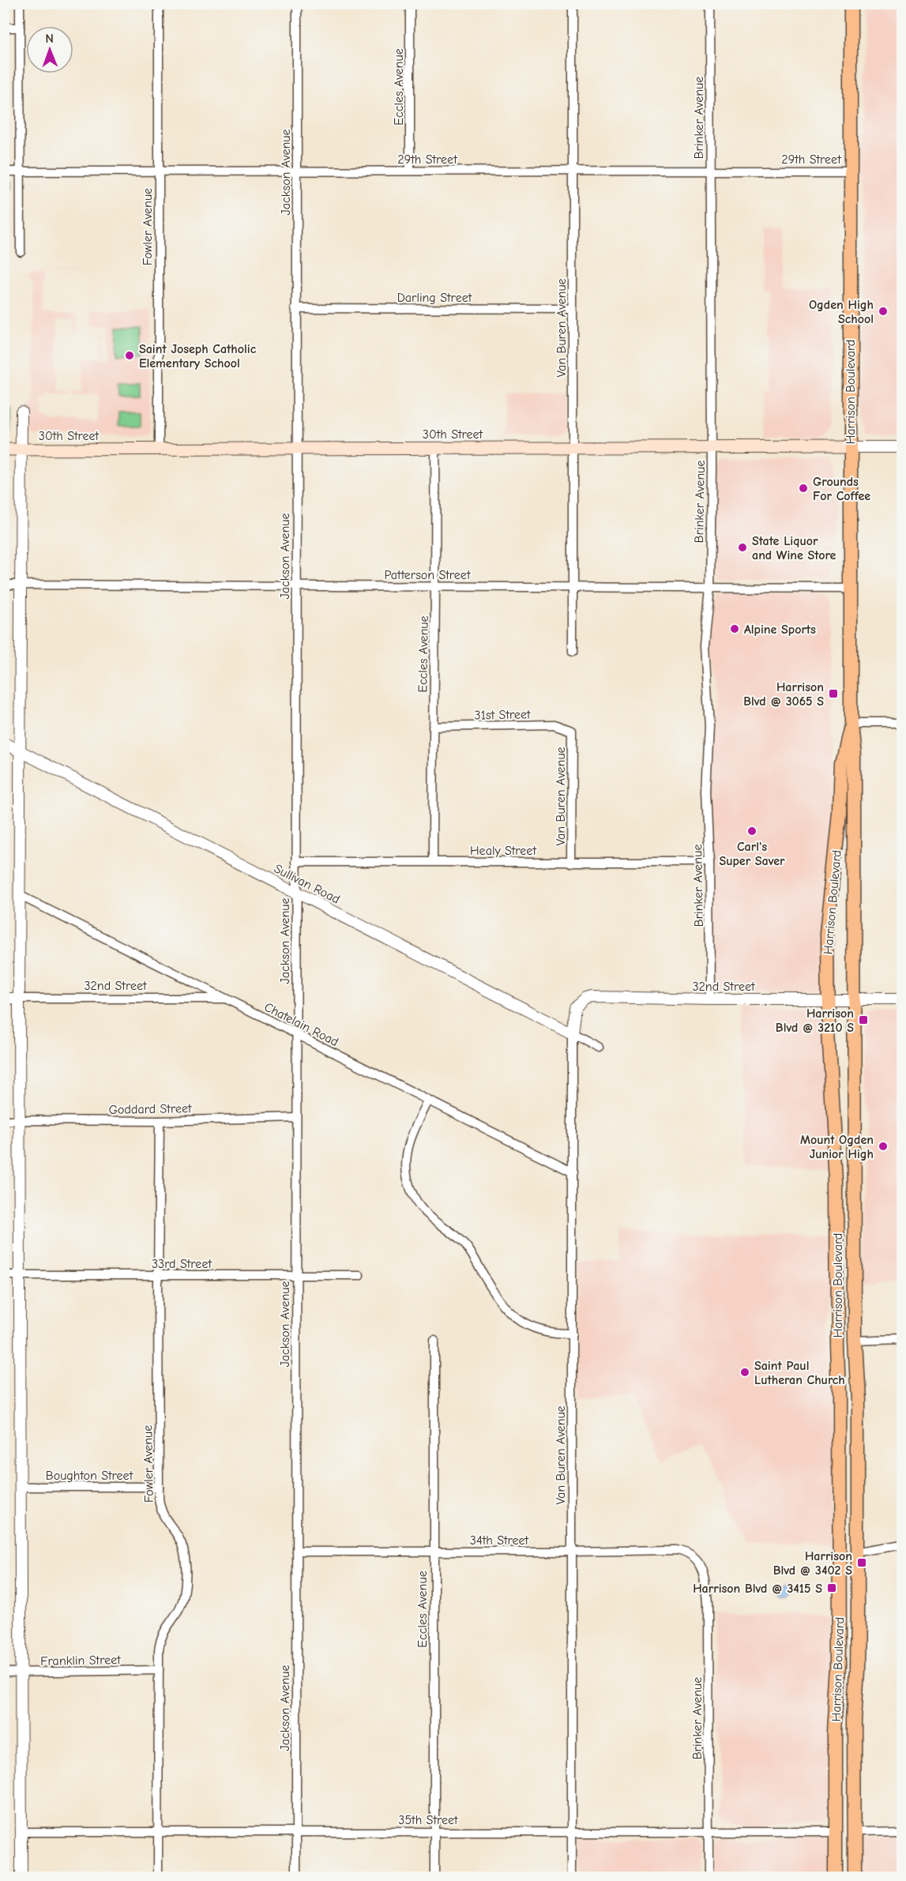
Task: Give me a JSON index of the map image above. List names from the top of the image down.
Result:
{
  "streets": {
    "main road": ["Harrison Boulevard", "30th Street"],
    "street": [
      "Eccles Avenue",
      "Brinker Avenue",
      "29th Street",
      "Jackson Avenue",
      "Fowler Avenue",
      "Darling Street",
      "Van Buren Avenue",
      "Patterson Street",
      "31st Street",
      "Healy Street",
      "Sullivan Road",
      "32nd Street",
      "Chatelain Road",
      "Goddard Street",
      "33rd Street",
      "Boughton Street",
      "34th Street",
      "Franklin Street",
      "35th Street"
    ]
  },
  "crossings": [
    ["Eccles Avenue", "29th Street"],
    ["Eccles Avenue", "30th Street"],
    ["Eccles Avenue", "Patterson Street"],
    ["Eccles Avenue", "31st Street"],
    ["Eccles Avenue", "Healy Street"],
    ["Eccles Avenue", "34th Street"],
    ["Eccles Avenue", "35th Street"],
    ["Brinker Avenue", "29th Street"],
    ["Brinker Avenue", "30th Street"],
    ["Brinker Avenue", "Patterson Street"],
    ["Brinker Avenue", "Healy Street"],
    ["Brinker Avenue", "32nd Street"],
    ["Brinker Avenue", "34th Street"],
    ["Brinker Avenue", "35th Street"],
    ["29th Street", "Jackson Avenue"],
    ["29th Street", "Fowler Avenue"],
    ["29th Street", "Van Buren Avenue"],
    ["29th Street", "Harrison Boulevard"],
    ["Jackson Avenue", "Darling Street"],
    ["Jackson Avenue", "30th Street"],
    ["Jackson Avenue", "Patterson Street"],
    ["Jackson Avenue", "Healy Street"],
    ["Jackson Avenue", "Sullivan Road"],
    ["Jackson Avenue", "Chatelain Road"],
    ["Jackson Avenue", "Goddard Street"],
    ["Jackson Avenue", "33rd Street"],
    ["Jackson Avenue", "34th Street"],
    ["Jackson Avenue", "35th Street"],
    ["Fowler Avenue", "30th Street"],
    ["Fowler Avenue", "Goddard Street"],
    ["Fowler Avenue", "33rd Street"],
    ["Fowler Avenue", "Boughton Street"],
    ["Fowler Avenue", "Franklin Street"],
    ["Fowler Avenue", "35th Street"],
    ["Darling Street", "Van Buren Avenue"],
    ["Van Buren Avenue", "30th Street"],
    ["Van Buren Avenue", "Patterson Street"],
    ["Van Buren Avenue", "31st Street"],
    ["Van Buren Avenue", "Healy Street"],
    ["Van Buren Avenue", "Sullivan Road"],
    ["Van Buren Avenue", "32nd Street"],
    ["Van Buren Avenue", "Chatelain Road"],
    ["Van Buren Avenue", "34th Street"],
    ["Van Buren Avenue", "35th Street"],
    ["Harrison Boulevard", "30th Street"],
    ["Harrison Boulevard", "Patterson Street"],
    ["Harrison Boulevard", "32nd Street"],
    ["Harrison Boulevard", "35th Street"],
    ["Sullivan Road", "32nd Street"],
    ["32nd Street", "Chatelain Road"]
  ],
  "places": {
    "other": [
      "Ogden High School",
      "Saint Joseph Catholic Elementary School",
      "Grounds For Coffee",
      "State Liquor and Wine Store",
      "Alpine Sports",
      "Carl's Super Saver",
      "Mount Ogden Junior High",
      "Saint Paul Lutheran Church"
    ],
    "transit": [
      "Harrison Blvd @ 3065 S",
      "Harrison Blvd @ 3210 S",
      "Harrison Blvd @ 3402 S",
      "Harrison Blvd @ 3415 S"
    ]
  },
  "north": "top"
}
